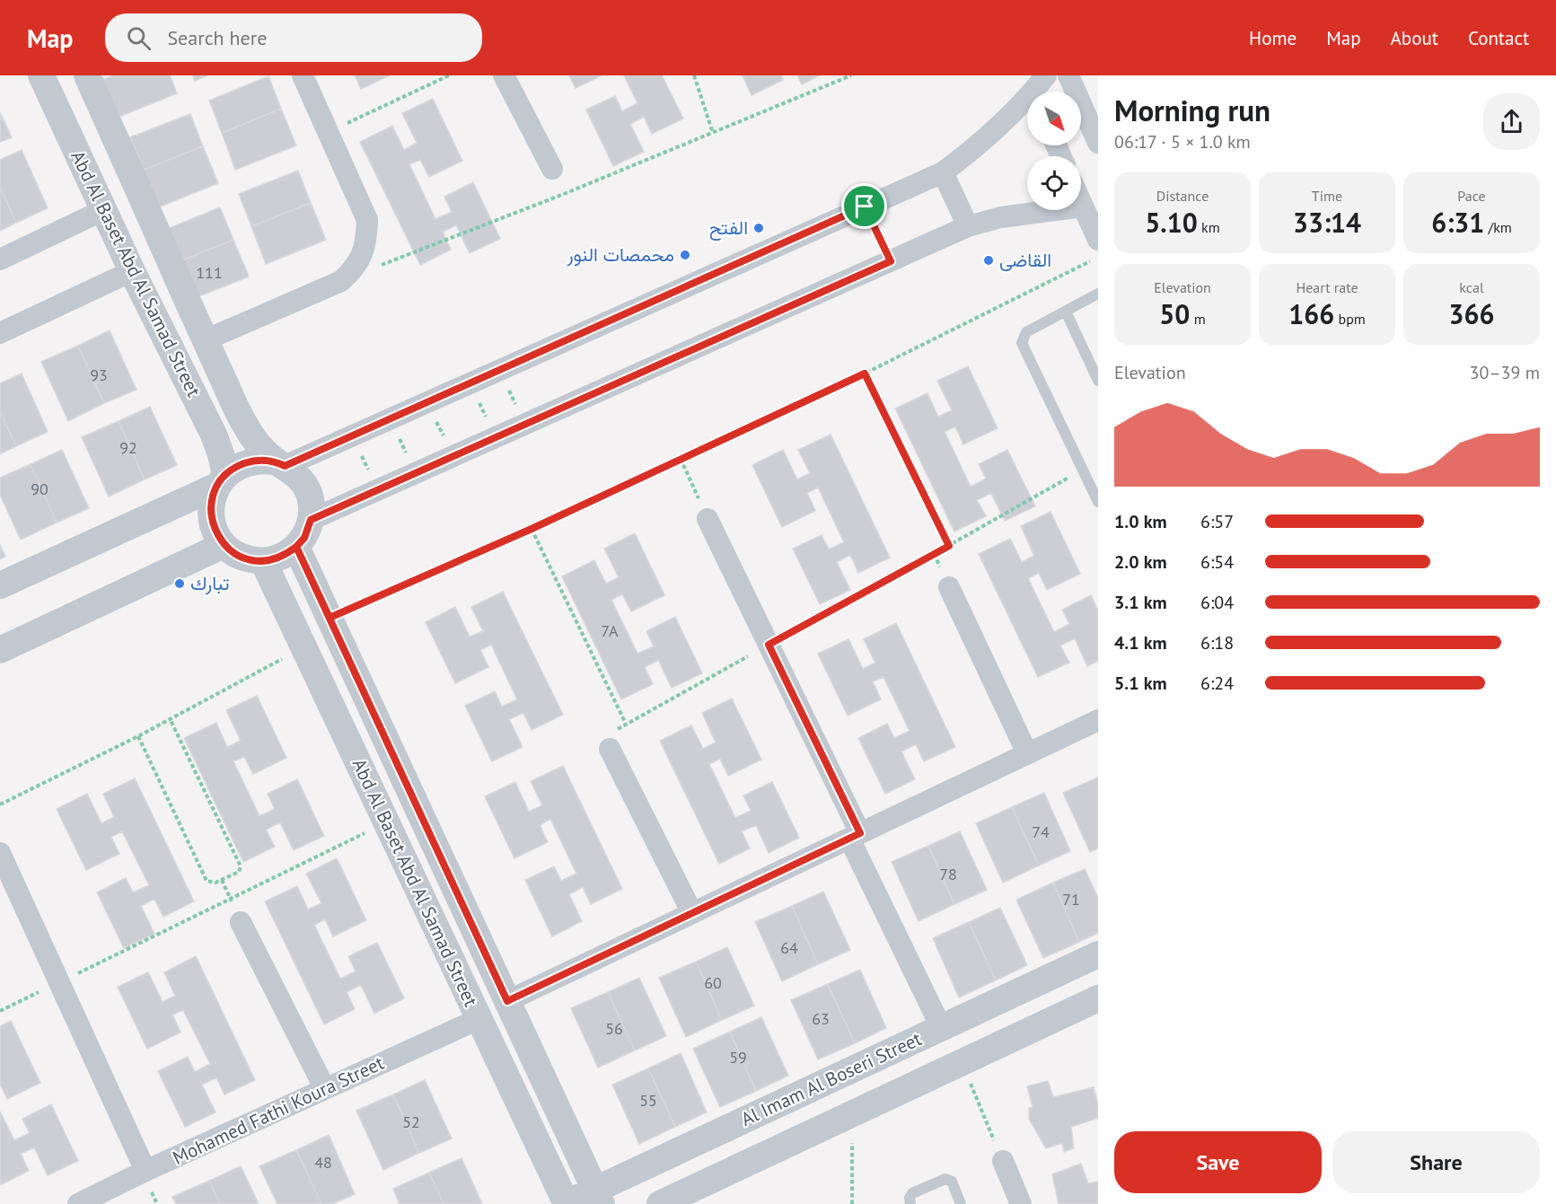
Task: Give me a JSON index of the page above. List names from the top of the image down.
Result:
{
  "streets": {
    "street": ["Abd Al Baset Abd Al Samad Street", "Al Imam Al Boseri Street", "Mohamed Fathi Koura Street"]
  },
  "crossings": [
    ["Abd Al Baset Abd Al Samad Street", "Al Imam Al Boseri Street"],
    ["Abd Al Baset Abd Al Samad Street", "Mohamed Fathi Koura Street"]
  ],
  "places": [
    "الفتح",
    "محمصات النور",
    "القاضى",
    "تبارك"
  ],
  "house_numbers": [
    "111",
    "93",
    "92",
    "90",
    "7A",
    "74",
    "78",
    "71",
    "64",
    "60",
    "63",
    "56",
    "59",
    "55",
    "52",
    "48"
  ],
  "north": "bottom right",
  "page": {
    "header": "Map",
    "search": "Search here",
    "nav": [
      "Home",
      "Map",
      "About",
      "Contact"
    ],
    "heading": ["Morning run", "06:17 · 5 × 1.0 km"],
    "stats": [
      ["Distance", "5.10 km"],
      ["Time", "33:14"],
      ["Pace", "6:31 /km"],
      ["Elevation", "50 m"],
      ["Heart rate", "166 bpm"],
      ["kcal", "366"]
    ],
    "chart": ["Elevation", "30–39 m"],
    "list": [
      {
        "name": "1.0 km",
        "note": "6:57"
      },
      {
        "name": "2.0 km",
        "note": "6:54"
      },
      {
        "name": "3.1 km",
        "note": "6:04"
      },
      {
        "name": "4.1 km",
        "note": "6:18"
      },
      {
        "name": "5.1 km",
        "note": "6:24"
      }
    ],
    "buttons": ["Save", "Share"]
  }
}
